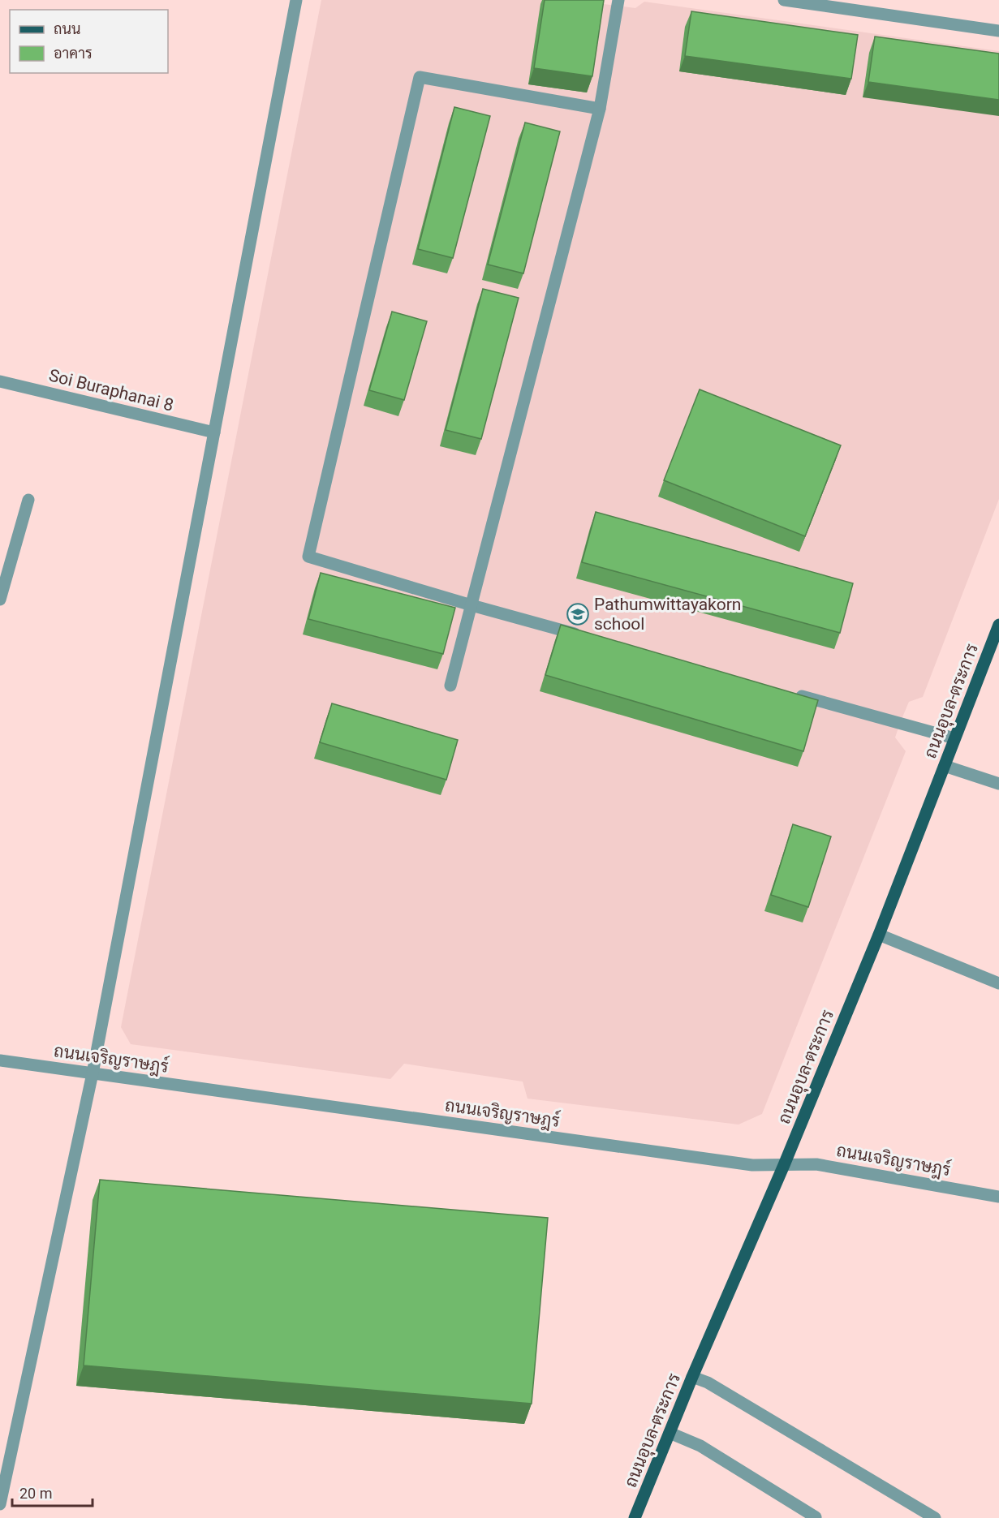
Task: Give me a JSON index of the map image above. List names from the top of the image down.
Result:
{
  "streets": {
    "main road": ["ถนนอุบล-ตระการ"],
    "street": ["Soi Buraphanai 8", "ถนนเจริญราษฎร์"]
  },
  "crossings": [
    ["ถนนอุบล-ตระการ", "ถนนเจริญราษฎร์"]
  ],
  "places": {
    "school or university": ["Pathumwittayakorn school"]
  },
  "legend": ["ถนน", "อาคาร"],
  "scale_bar": "20 m"
}
